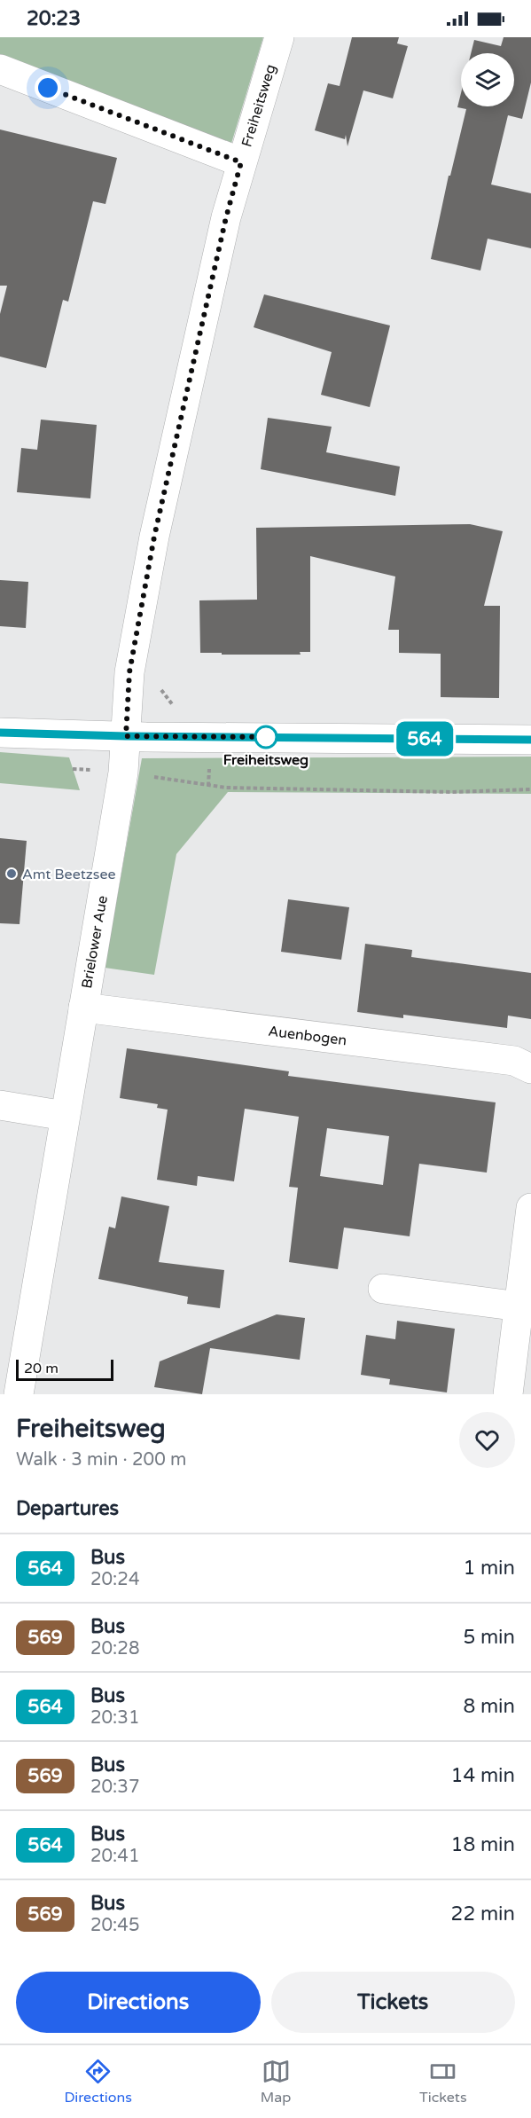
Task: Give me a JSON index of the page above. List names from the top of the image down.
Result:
{
  "streets": {
    "street": ["Freiheitsweg", "Brielower Aue", "Auenbogen"]
  },
  "crossings": [
    ["Freiheitsweg", "Brielower Aue"],
    ["Brielower Aue", "Auenbogen"]
  ],
  "places": ["Freiheitsweg", "Amt Beetzsee"],
  "lines": ["bus line 564"],
  "scale_bar": "20 m",
  "page": {
    "status": "20:23",
    "on_map": "564",
    "scale": "20 m",
    "heading": [
      ["Freiheitsweg", "Walk · 3 min · 200 m"],
      "Departures"
    ],
    "list": [
      {
        "mark": "564",
        "name": "Bus",
        "note": "20:24",
        "value": "1 min"
      },
      {
        "mark": "569",
        "name": "Bus",
        "note": "20:28",
        "value": "5 min"
      },
      {
        "mark": "564",
        "name": "Bus",
        "note": "20:31",
        "value": "8 min"
      },
      {
        "mark": "569",
        "name": "Bus",
        "note": "20:37",
        "value": "14 min"
      },
      {
        "mark": "564",
        "name": "Bus",
        "note": "20:41",
        "value": "18 min"
      },
      {
        "mark": "569",
        "name": "Bus",
        "note": "20:45",
        "value": "22 min"
      }
    ],
    "buttons": ["Directions", "Tickets"],
    "tabs": ["Directions", "Map", "Tickets"]
  }
}
